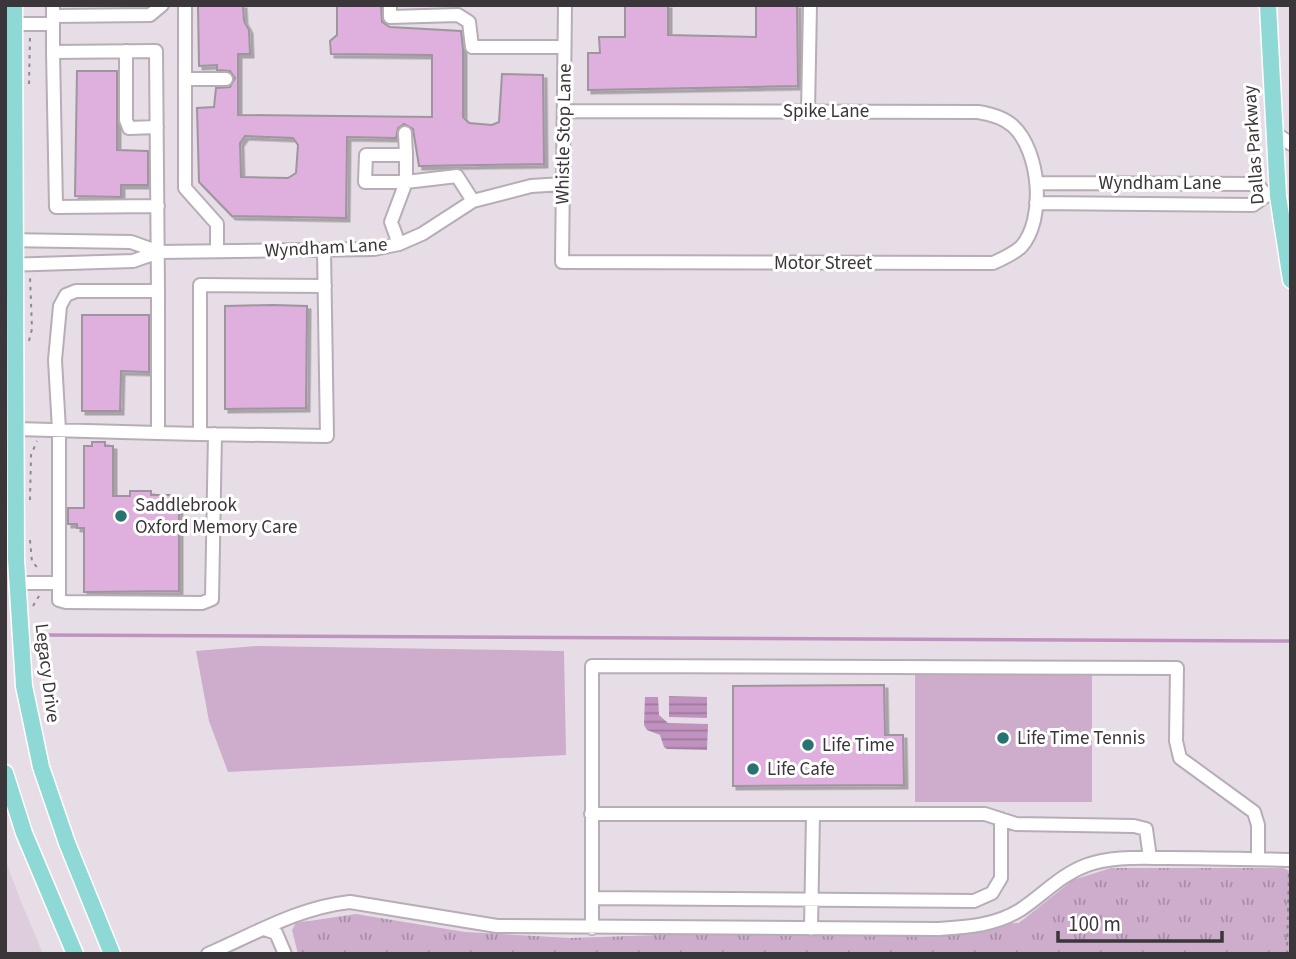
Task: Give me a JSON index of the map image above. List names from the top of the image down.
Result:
{
  "streets": {
    "main road": ["Dallas Parkway", "Legacy Drive"],
    "street": [
      "Spike Lane",
      "Whistle Stop Lane",
      "Wyndham Lane",
      "Motor Street"
    ]
  },
  "crossings": [
    ["Spike Lane", "Whistle Stop Lane"],
    ["Spike Lane", "Wyndham Lane"],
    ["Spike Lane", "Motor Street"],
    ["Whistle Stop Lane", "Wyndham Lane"],
    ["Whistle Stop Lane", "Motor Street"],
    ["Dallas Parkway", "Wyndham Lane"],
    ["Wyndham Lane", "Motor Street"],
    ["Wyndham Lane", "Legacy Drive"]
  ],
  "places": [
    "Saddlebrook Oxford Memory Care",
    "Life Time Tennis",
    "Life Time",
    "Life Cafe"
  ],
  "scale_bar": "100 m"
}
